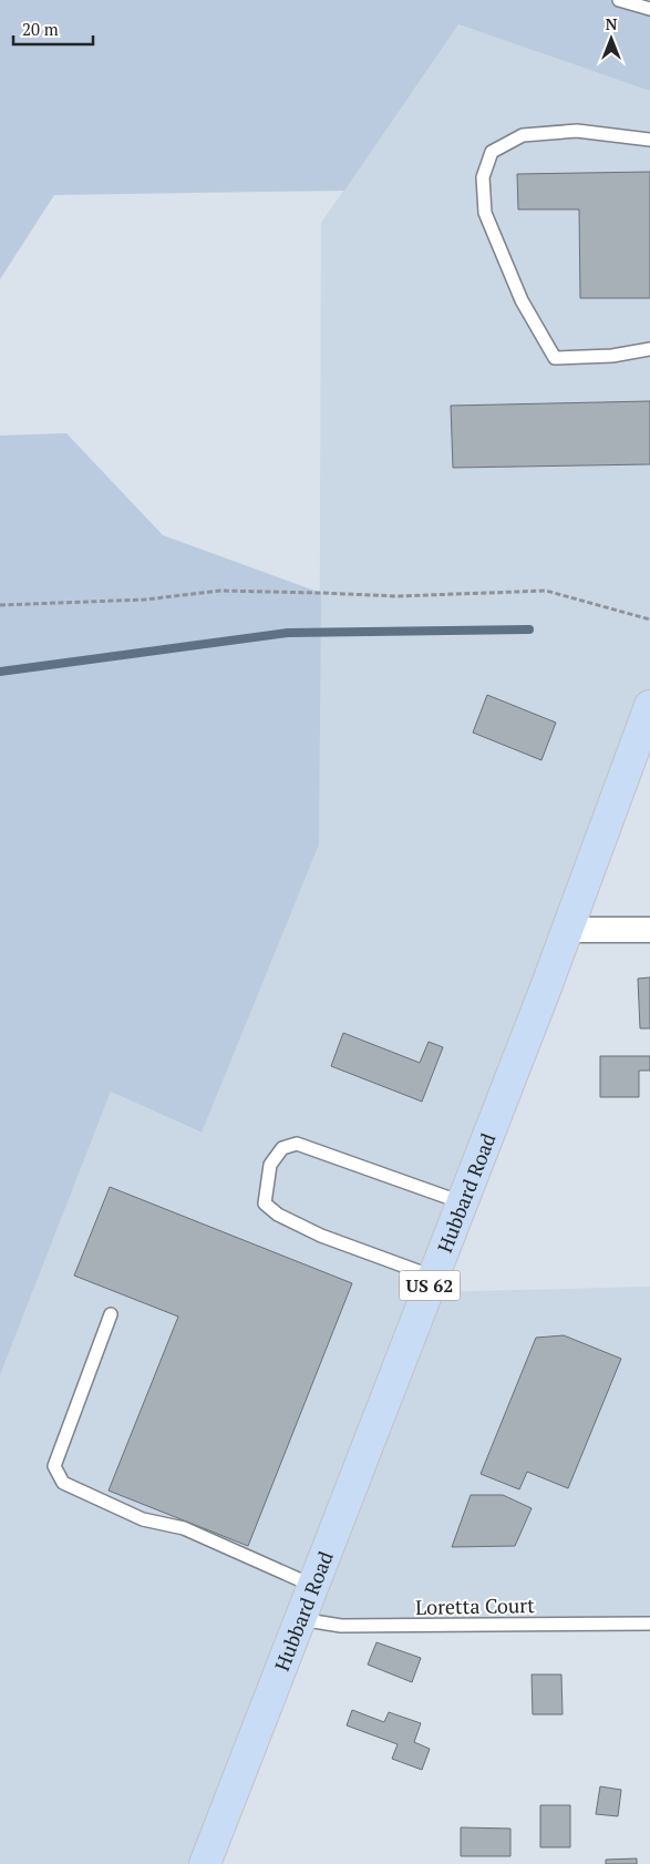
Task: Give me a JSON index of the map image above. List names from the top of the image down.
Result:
{
  "streets": {
    "main road": ["Hubbard Road", "US 62"],
    "lane": ["Loretta Court"]
  },
  "crossings": [
    ["Hubbard Road", "Loretta Court"]
  ],
  "scale_bar": "20 m",
  "north": "top"
}
